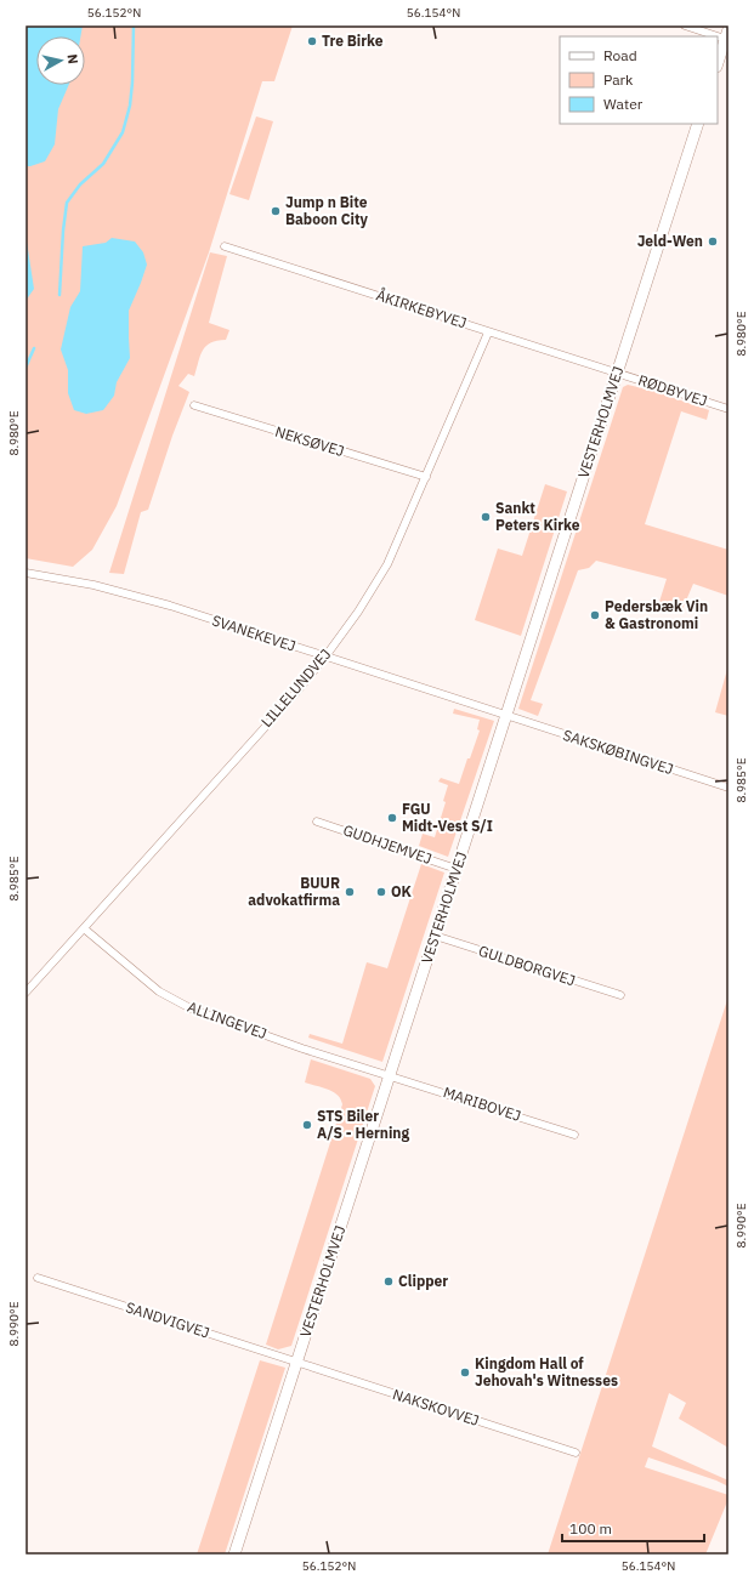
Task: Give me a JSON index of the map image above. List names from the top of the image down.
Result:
{
  "streets": {
    "street": [
      "ÅKIRKEBYVEJ",
      "RØDBYVEJ",
      "VESTERHOLMVEJ",
      "NEKSØVEJ",
      "SVANEKEVEJ",
      "LILLELUNDVEJ",
      "SAKSKØBINGVEJ",
      "GUDHJEMVEJ",
      "GULDBORGVEJ",
      "ALLINGEVEJ",
      "MARIBOVEJ",
      "SANDVIGVEJ",
      "NAKSKOVVEJ"
    ]
  },
  "crossings": [
    ["ÅKIRKEBYVEJ", "RØDBYVEJ"],
    ["ÅKIRKEBYVEJ", "VESTERHOLMVEJ"],
    ["ÅKIRKEBYVEJ", "LILLELUNDVEJ"],
    ["RØDBYVEJ", "VESTERHOLMVEJ"],
    ["VESTERHOLMVEJ", "SVANEKEVEJ"],
    ["VESTERHOLMVEJ", "SAKSKØBINGVEJ"],
    ["VESTERHOLMVEJ", "GUDHJEMVEJ"],
    ["VESTERHOLMVEJ", "GULDBORGVEJ"],
    ["VESTERHOLMVEJ", "ALLINGEVEJ"],
    ["VESTERHOLMVEJ", "MARIBOVEJ"],
    ["VESTERHOLMVEJ", "SANDVIGVEJ"],
    ["VESTERHOLMVEJ", "NAKSKOVVEJ"],
    ["NEKSØVEJ", "LILLELUNDVEJ"],
    ["SVANEKEVEJ", "LILLELUNDVEJ"],
    ["SVANEKEVEJ", "SAKSKØBINGVEJ"],
    ["LILLELUNDVEJ", "ALLINGEVEJ"],
    ["ALLINGEVEJ", "MARIBOVEJ"],
    ["SANDVIGVEJ", "NAKSKOVVEJ"]
  ],
  "places": [
    "Tre Birke",
    "Jump n Bite Baboon City",
    "Jeld-Wen",
    "Sankt Peters Kirke",
    "Pedersbæk Vin & Gastronomi",
    "FGU Midt-Vest S/I",
    "BUUR advokatfirma",
    "OK",
    "STS Biler A/S - Herning",
    "Clipper",
    "Kingdom Hall of Jehovah's Witnesses"
  ],
  "legend": ["Road", "Park", "Water"],
  "scale_bar": "100 m",
  "north": "right",
  "coordinates": [
    "56.152°N",
    "56.154°N",
    "8.980°E",
    "8.985°E",
    "8.990°E"
  ]
}
